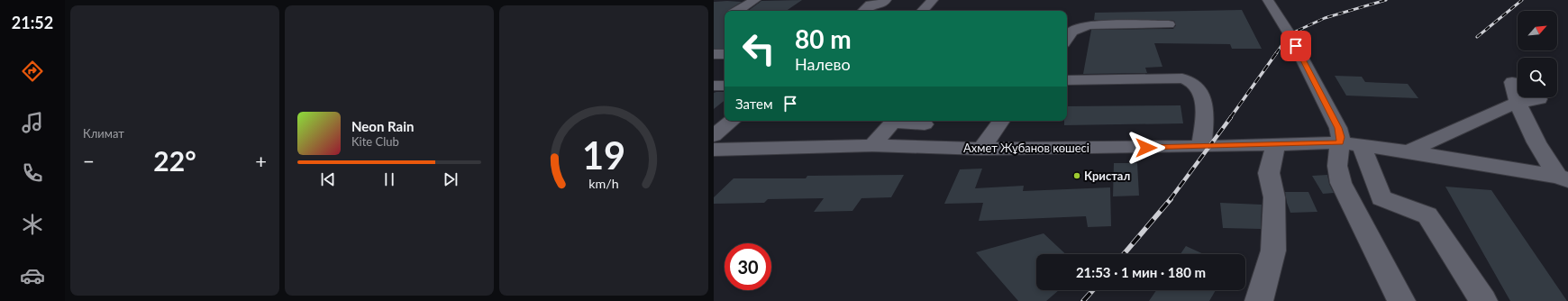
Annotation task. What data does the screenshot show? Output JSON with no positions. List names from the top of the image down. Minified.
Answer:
{"streets":{"street":["Ахмет Жұбанов көшесі"]},"places":["Кристал"],"north":"top right","page":{"tabs":"21:52","tile":"Климат","turn":["80 m","Налево"],"then":"Затем","song":["Neon Rain","Kite Club"],"heat":["−","22°","+"],"limit":"30","trip":"21:53 · 1 мин · 180 m","gauge":["19","km/h"]}}
